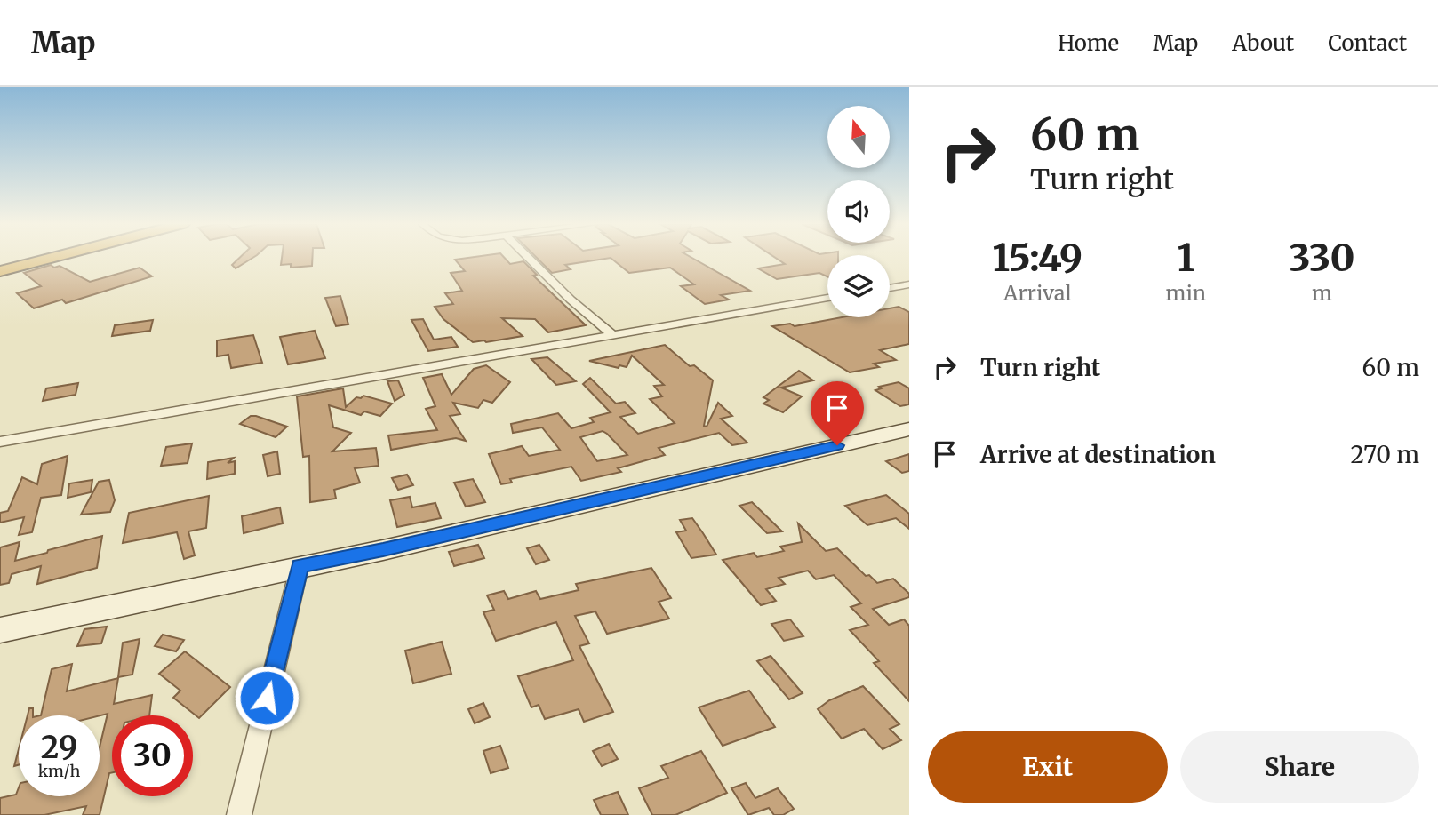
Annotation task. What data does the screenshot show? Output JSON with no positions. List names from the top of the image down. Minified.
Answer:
{"north":"top","page":{"header":"Map","nav":["Home","Map","About","Contact"],"turn":["60 m","Turn right"],"eta":["15:49","Arrival","1","min","330","m"],"list":[{"name":"Turn right","value":"60 m"},{"name":"Arrive at destination","value":"270 m"}],"speed":"29 km/h","limit":"30","buttons":["Exit","Share"]}}
